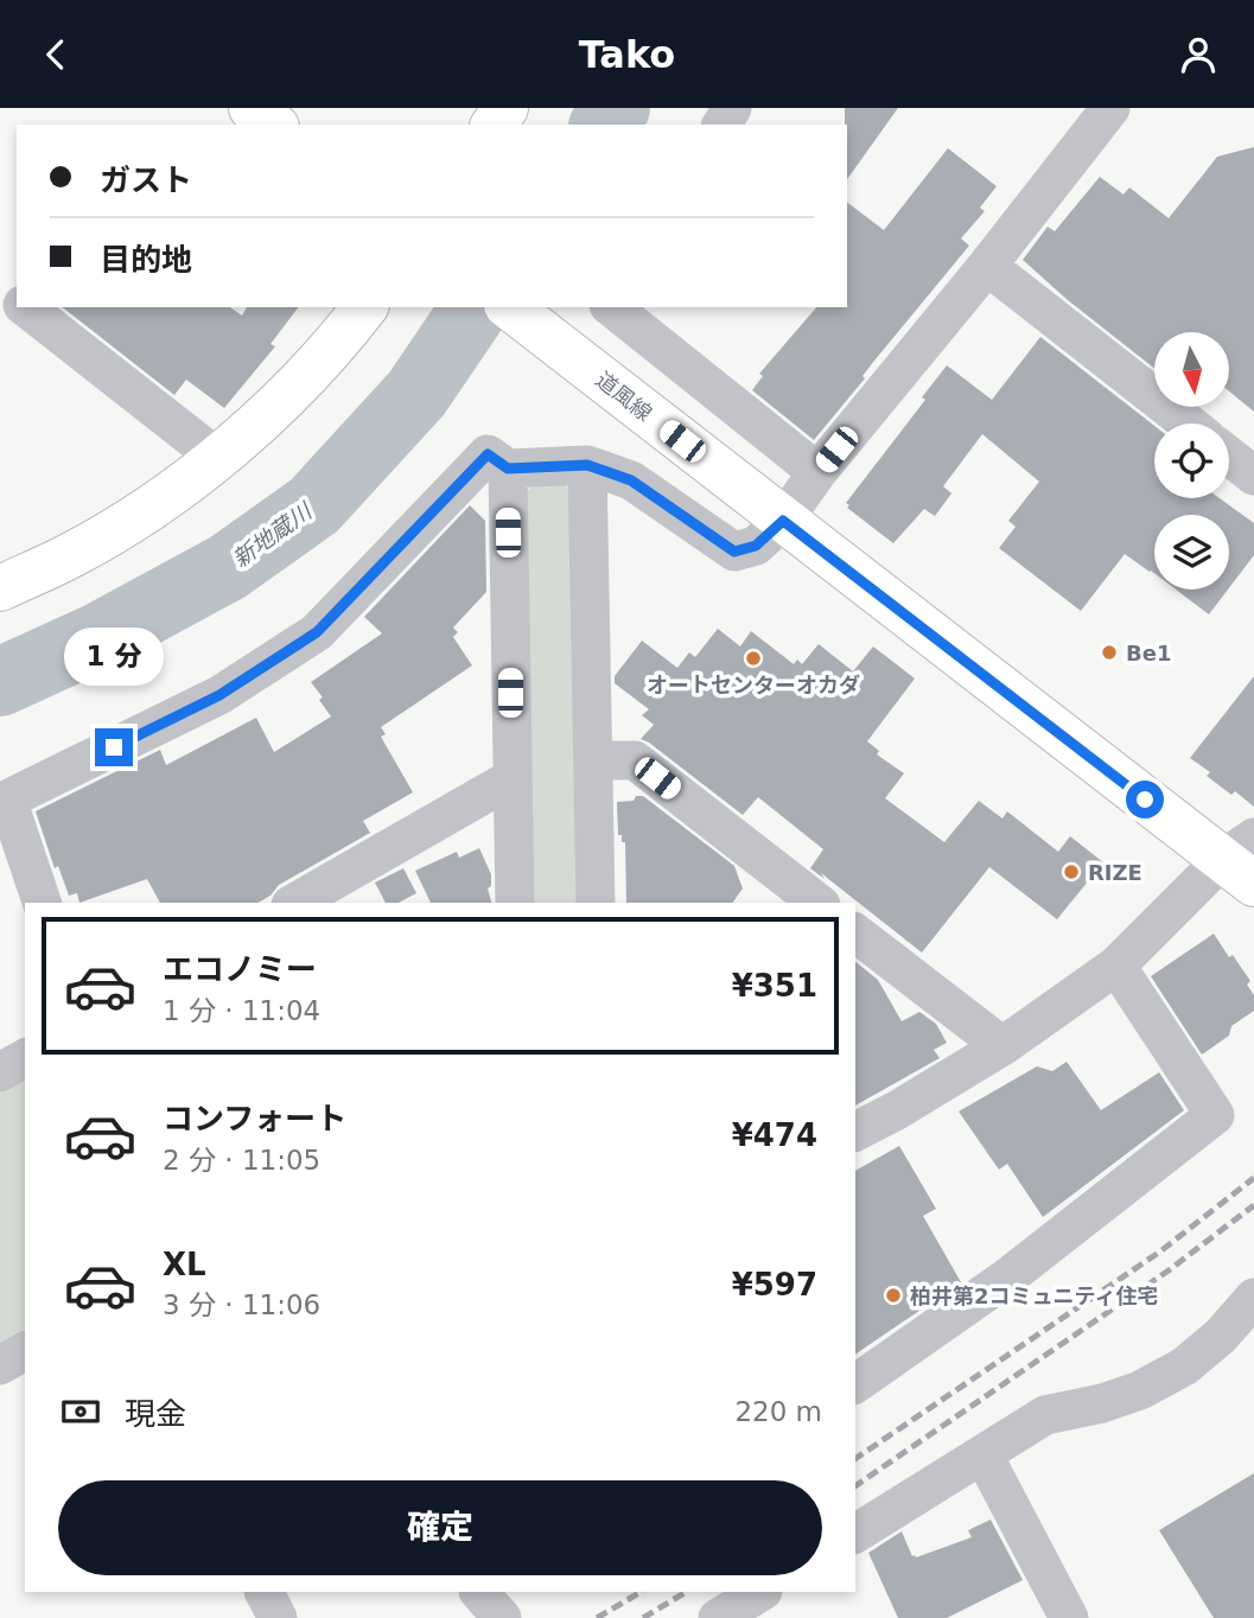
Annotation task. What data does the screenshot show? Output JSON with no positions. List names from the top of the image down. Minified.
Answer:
{"streets":{"street":["道風線"]},"water":["新地蔵川"],"places":["Be1","オートセンターオカダ","RIZE","柏井第2コミュニティ住宅"],"north":"bottom","page":{"header":"Tako","banner":["ガスト","目的地"],"bubble":"1 分","list":[{"name":"エコノミー","note":"1 分 · 11:04","value":"¥351"},{"name":"コンフォート","note":"2 分 · 11:05","value":"¥474"},{"name":"XL","note":"3 分 · 11:06","value":"¥597"}],"pay":["現金","220 m"],"buttons":"確定"}}
